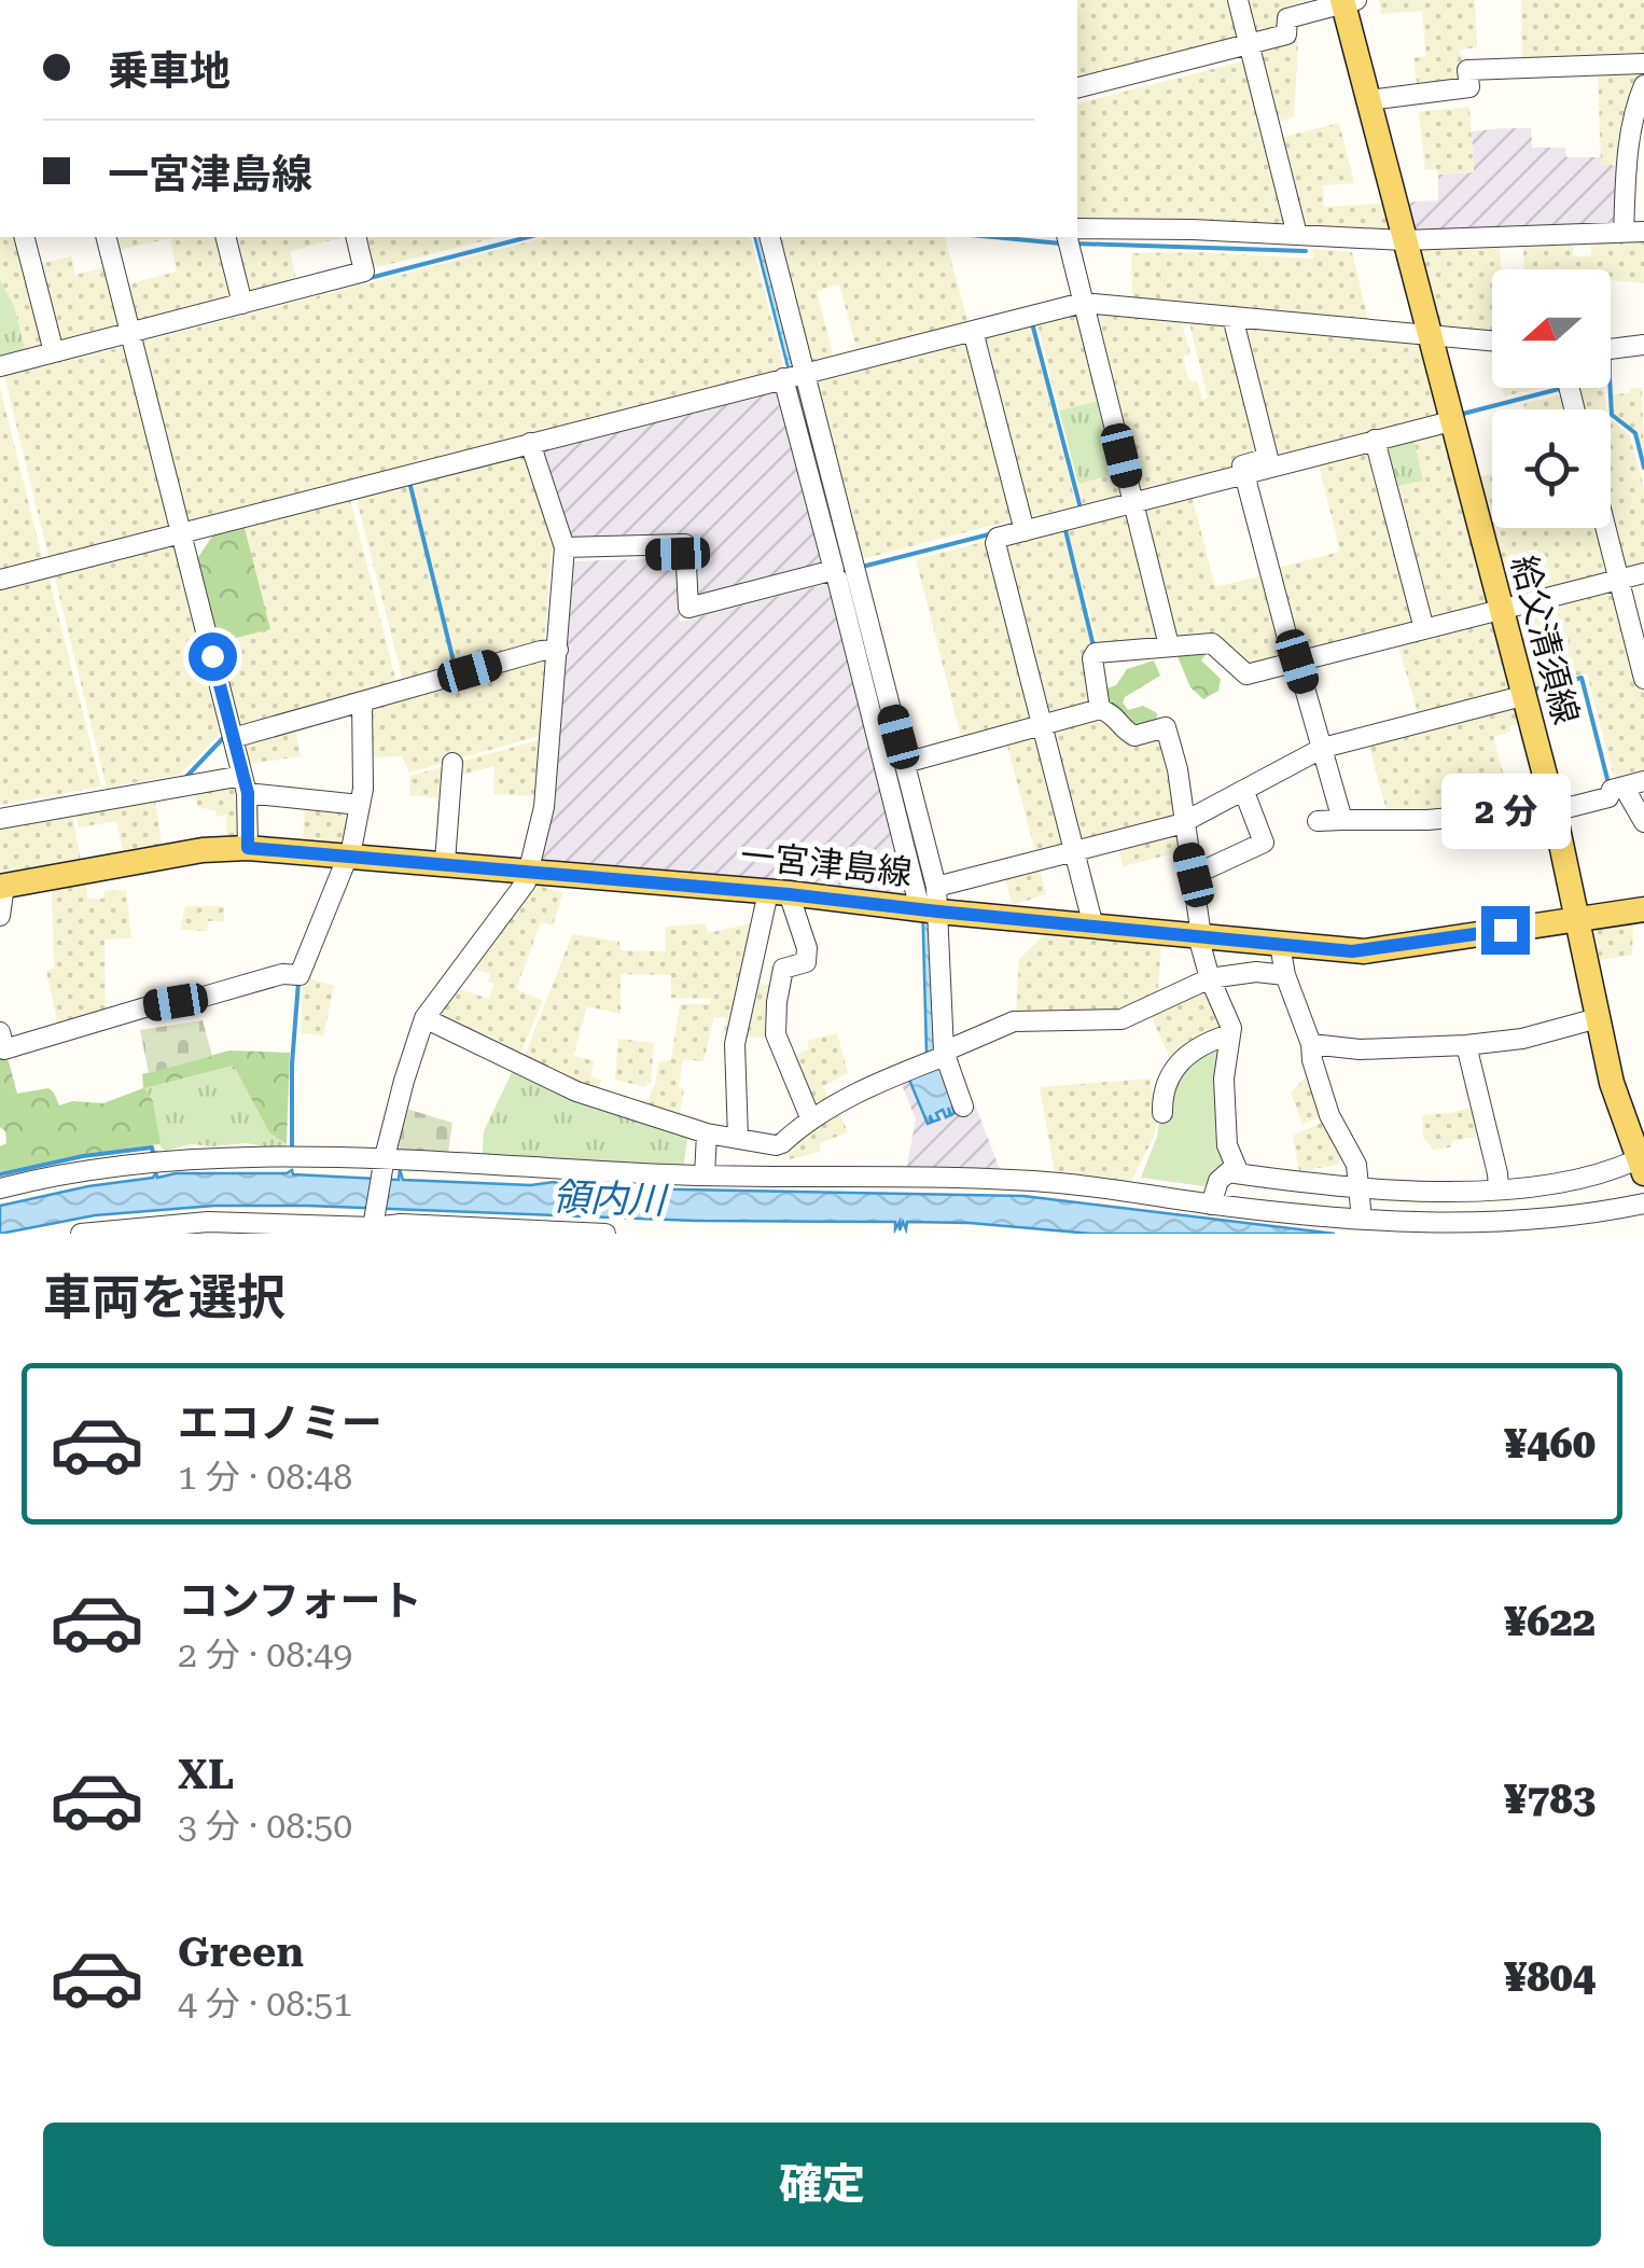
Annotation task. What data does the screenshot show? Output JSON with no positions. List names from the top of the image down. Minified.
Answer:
{"streets":{"main road":["給父清須線","一宮津島線"]},"crossings":[["給父清須線","一宮津島線"]],"water":["領内川"],"north":"left","page":{"banner":["乗車地","一宮津島線"],"bubble":"2 分","heading":"車両を選択","list":[{"name":"エコノミー","note":"1 分 · 08:48","value":"¥460"},{"name":"コンフォート","note":"2 分 · 08:49","value":"¥622"},{"name":"XL","note":"3 分 · 08:50","value":"¥783"},{"name":"Green","note":"4 分 · 08:51","value":"¥804"}],"buttons":"確定"}}
